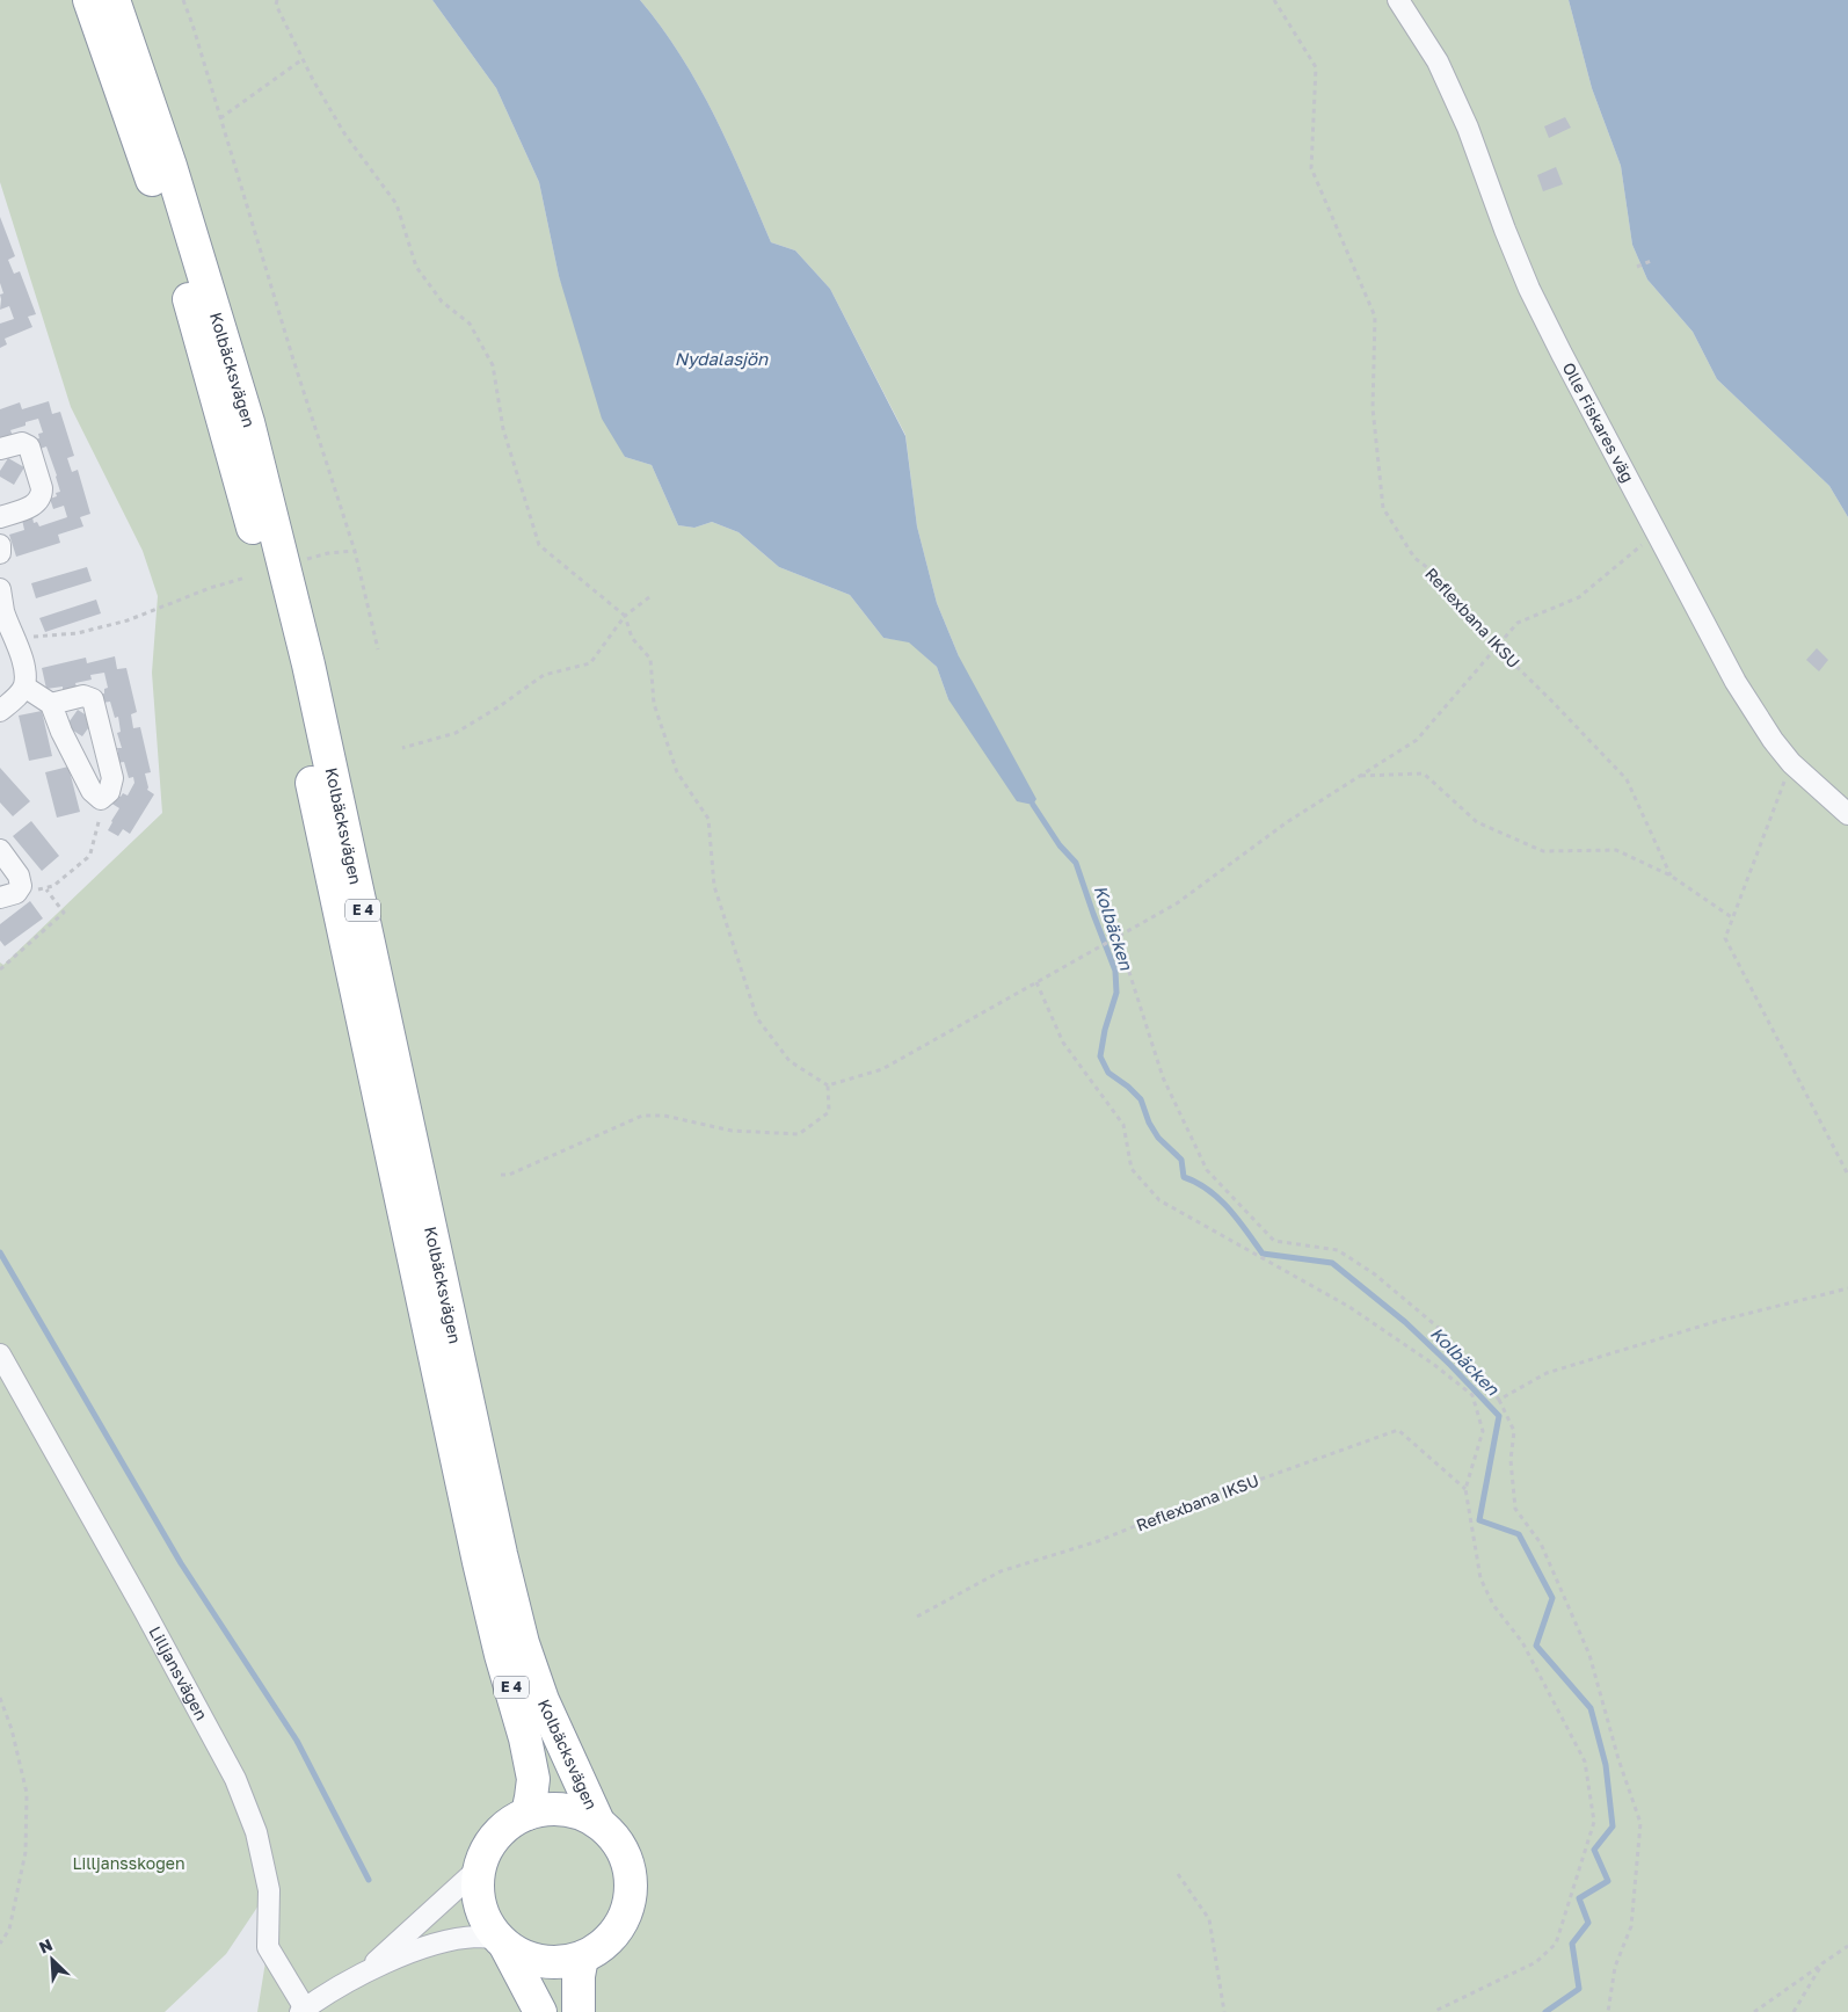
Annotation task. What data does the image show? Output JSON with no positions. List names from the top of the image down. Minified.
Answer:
{"streets":{"highway":["Kolbäcksvägen","E 4"],"street":["Olle Fiskares väg","Lilljansvägen"],"path":["Reflexbana IKSU"]},"crossings":[["Kolbäcksvägen","E 4"]],"water":["Nydalasjön","Kolbäcken"],"parks":["Lilljansskogen"],"north":"top left"}
